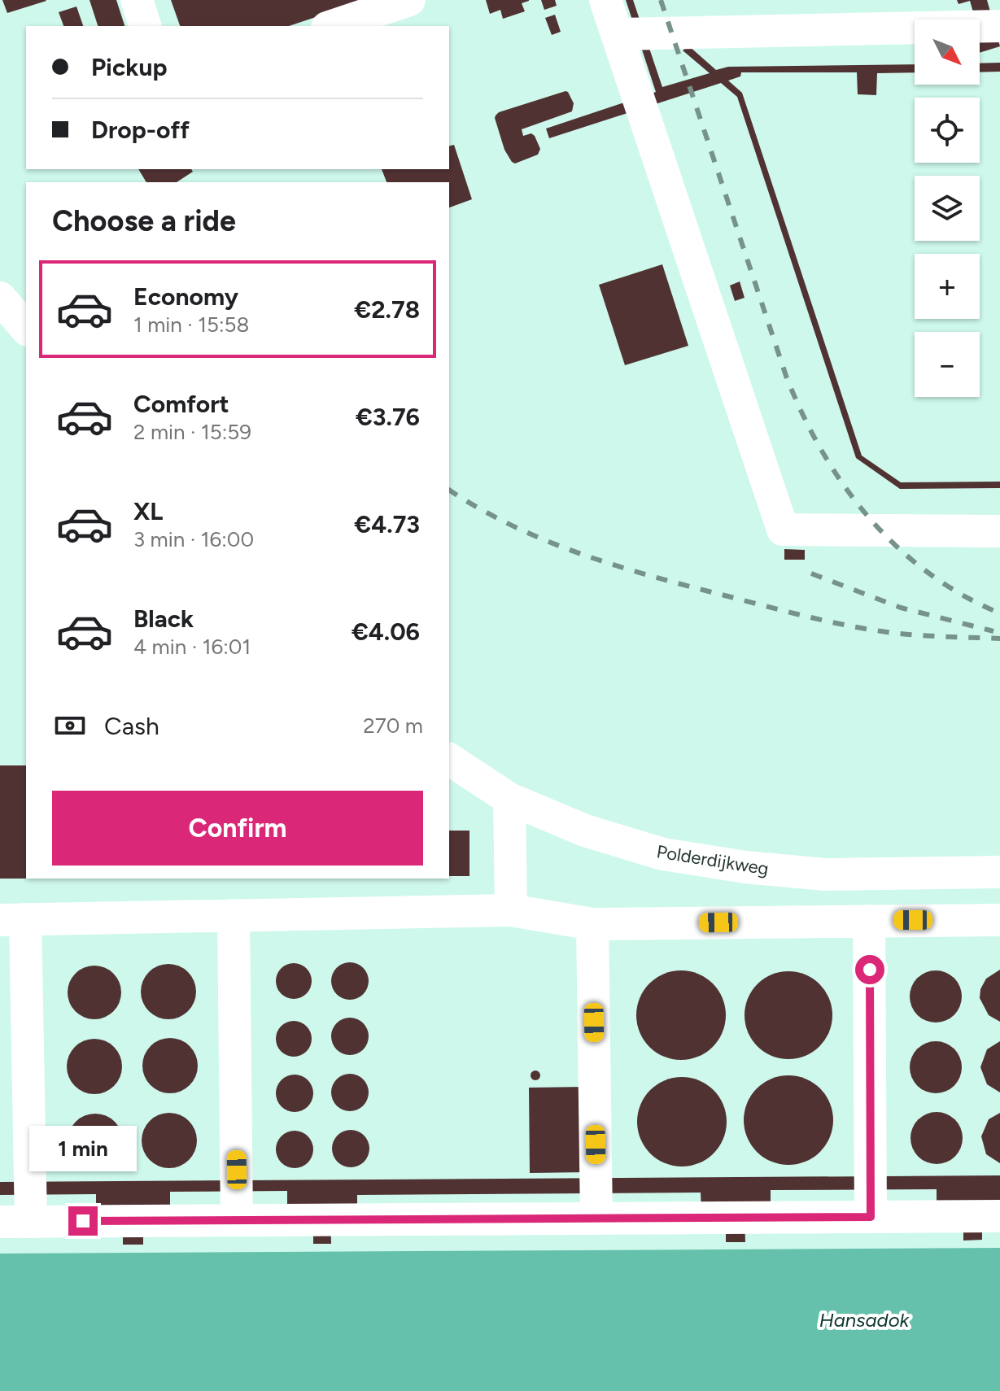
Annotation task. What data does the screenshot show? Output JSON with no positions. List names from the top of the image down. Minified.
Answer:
{"streets":{"street":["Polderdijkweg"]},"water":["Hansadok"],"north":"bottom right","page":{"map_buttons":["+","−"],"banner":["Pickup","Drop-off"],"heading":"Choose a ride","list":[{"name":"Economy","note":"1 min · 15:58","value":"€2.78"},{"name":"Comfort","note":"2 min · 15:59","value":"€3.76"},{"name":"XL","note":"3 min · 16:00","value":"€4.73"},{"name":"Black","note":"4 min · 16:01","value":"€4.06"}],"pay":["Cash","270 m"],"buttons":"Confirm","bubble":"1 min"}}
